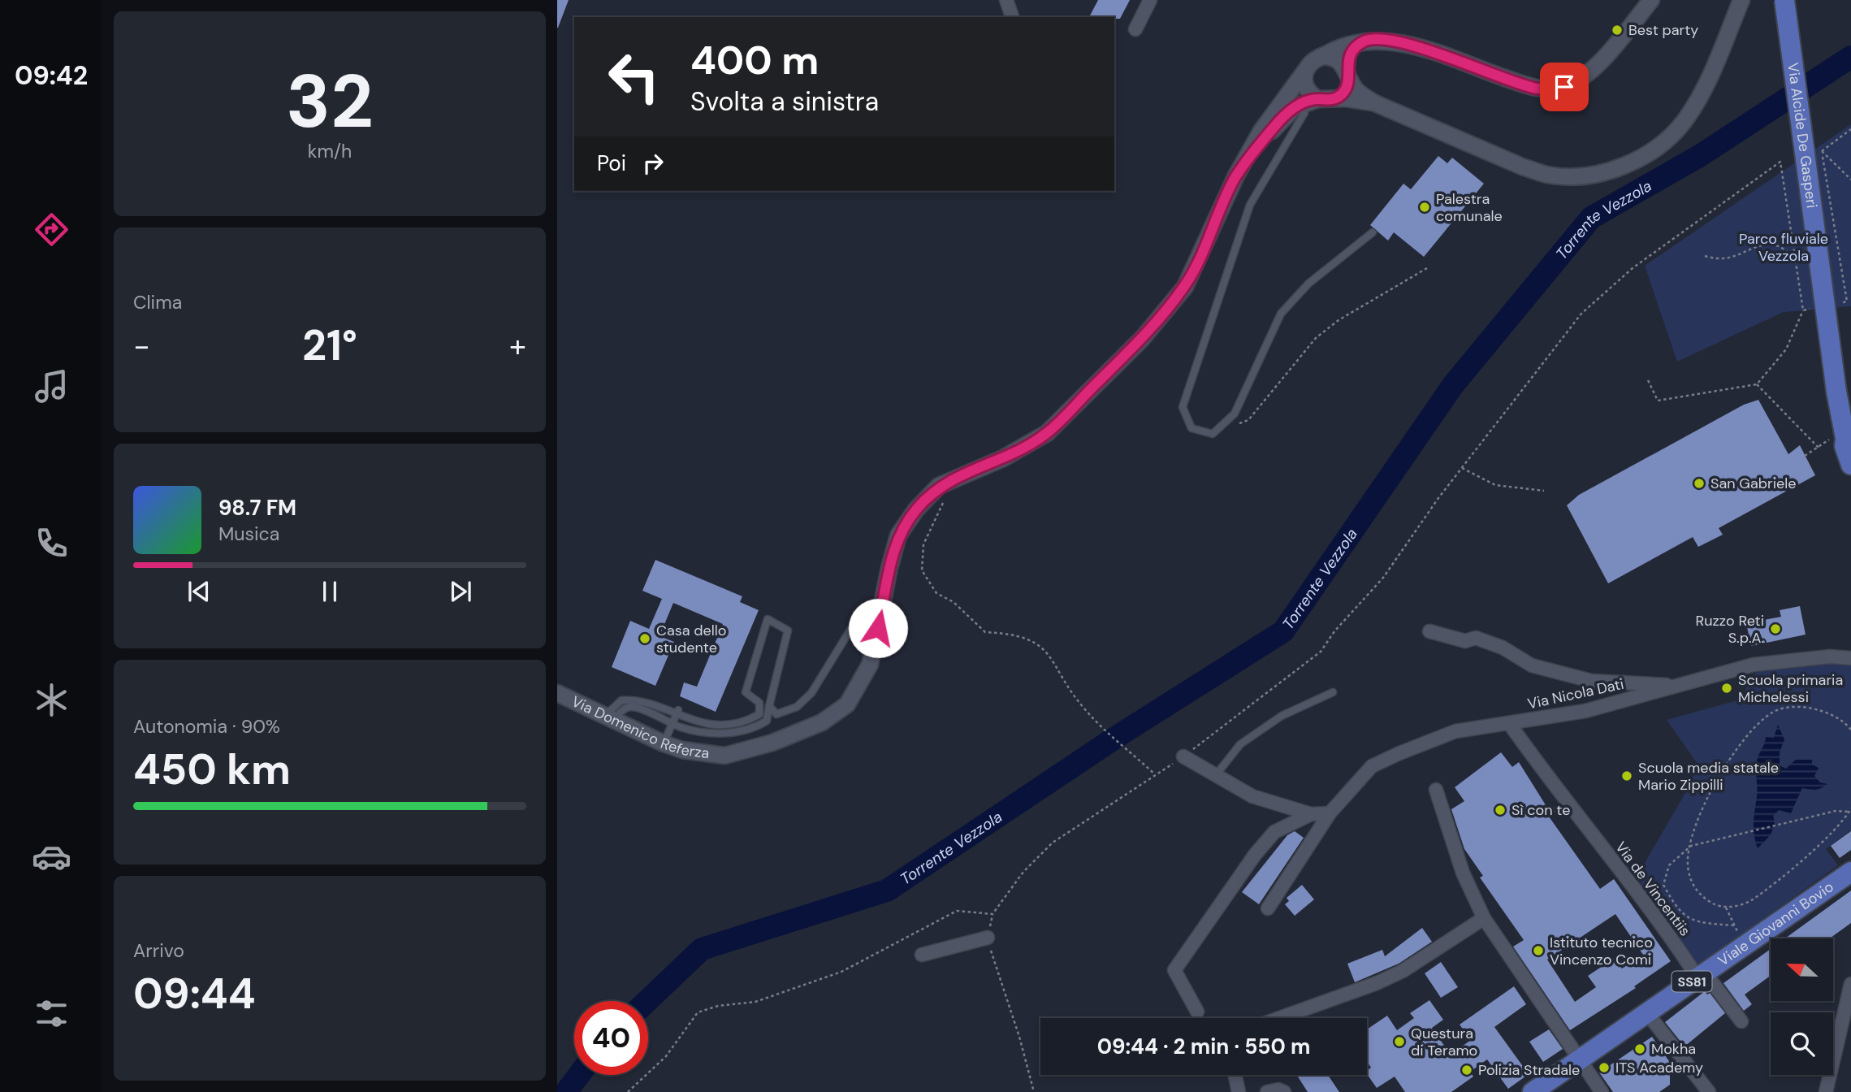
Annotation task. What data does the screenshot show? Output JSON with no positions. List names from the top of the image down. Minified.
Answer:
{"streets":{"main road":["Via Alcide De Gasperi","Viale Giovanni Bovio","SS81"],"street":["Via Nicola Dati","Via Domenico Referza","Via de Vincentiis"]},"crossings":[["Via Nicola Dati","Via de Vincentiis"],["Via de Vincentiis","Viale Giovanni Bovio"]],"water":["Torrente Vezzola"],"parks":["Parco fluviale Vezzola"],"places":["Best party","Palestra comunale","San Gabriele","Ruzzo Reti S.p.A.","Casa dello studente","Scuola primaria Michelessi","Scuola media statale Mario Zippilli","Sì con te","Istituto tecnico Vincenzo Comi","Questura di Teramo","Mokha","ITS Academy","Polizia Stradale"],"north":"left","page":{"tabs":"09:42","tile":[["32","km/h"],"Clima",["Autonomia · 90%","450 km"],["Arrivo","09:44"]],"turn":["400 m","Svolta a sinistra"],"then":"Poi","heat":["−","21°","+"],"song":["98.7 FM","Musica"],"limit":"40","trip":"09:44 · 2 min · 550 m"}}
